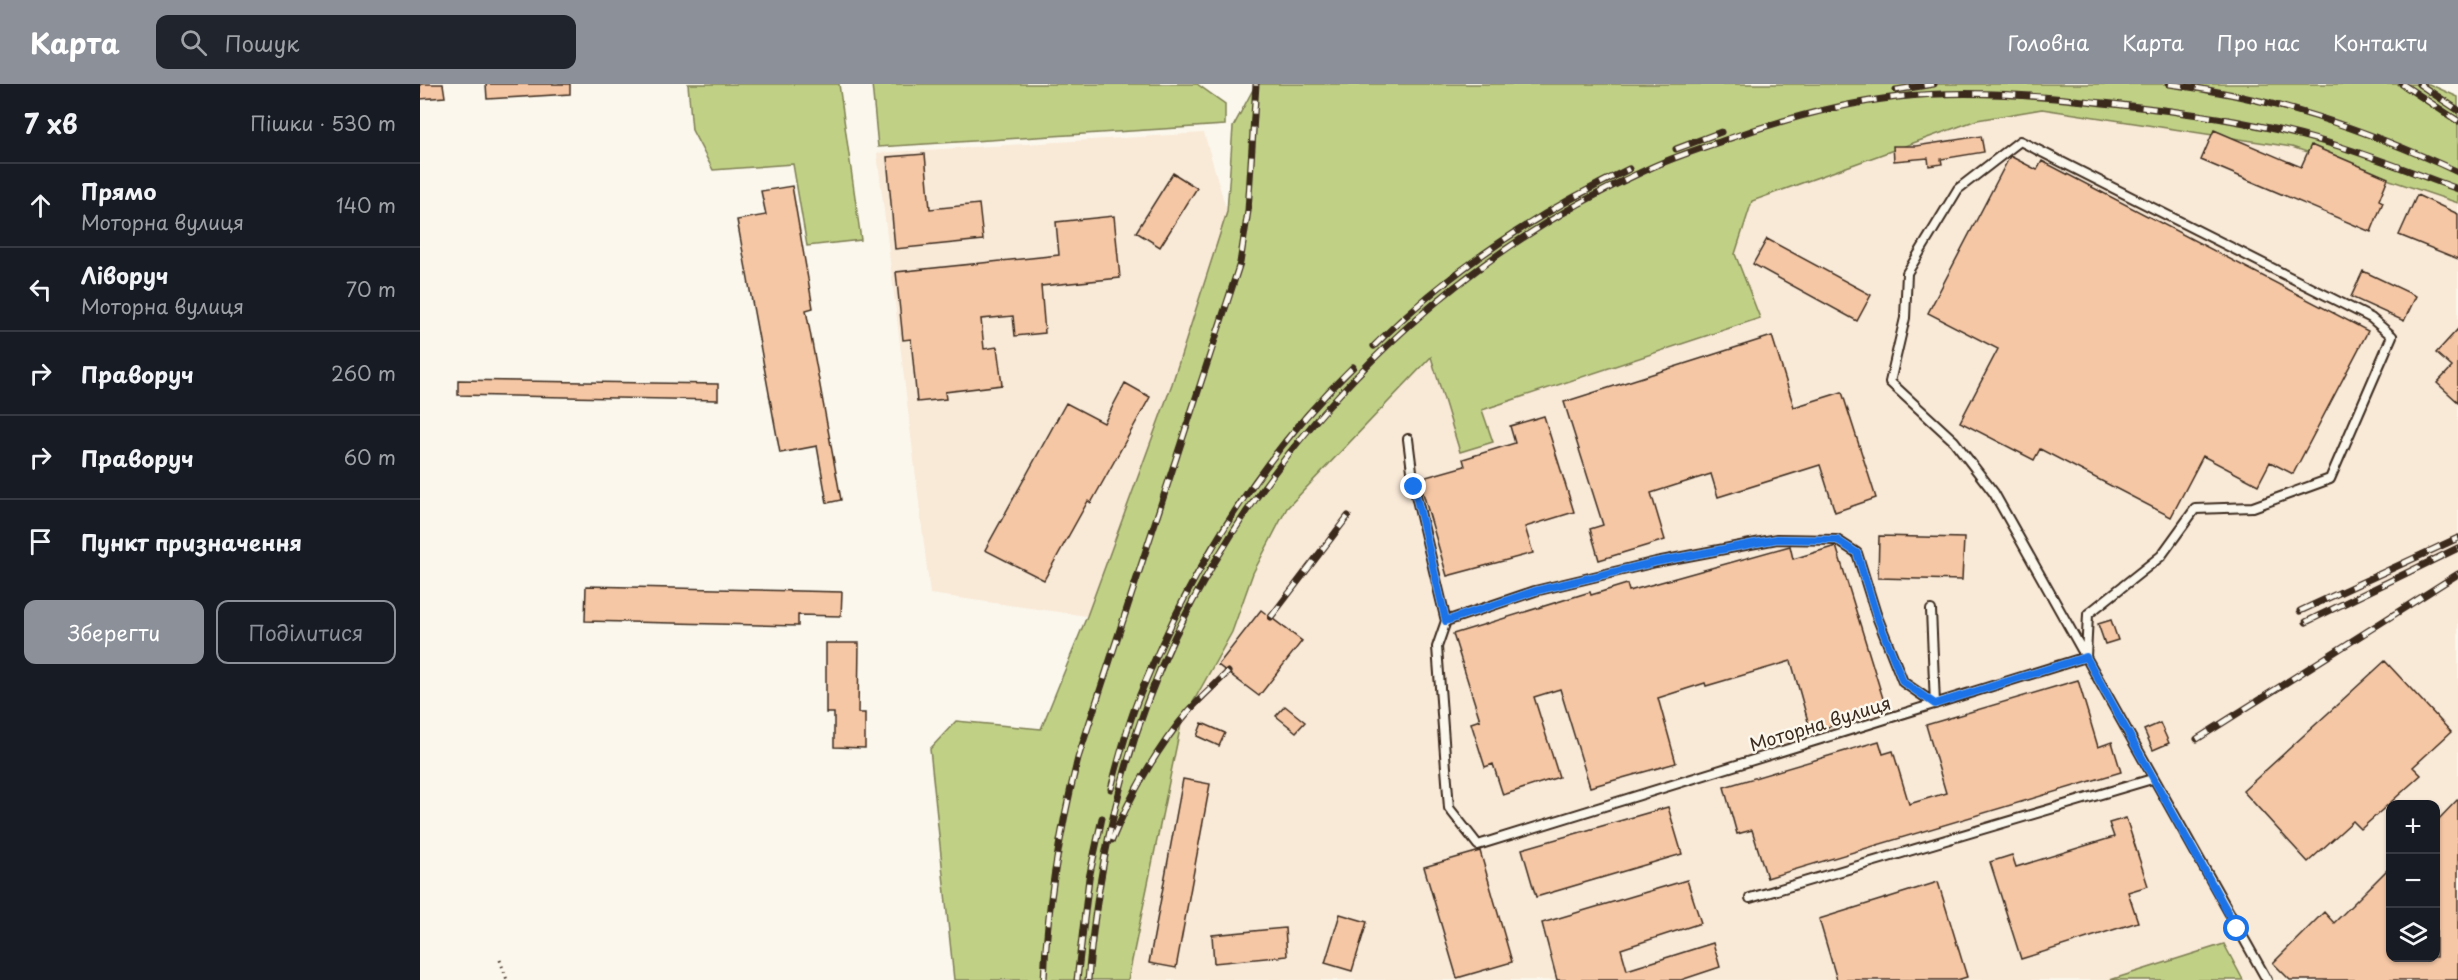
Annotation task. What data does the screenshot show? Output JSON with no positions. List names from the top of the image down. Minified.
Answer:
{"streets":{"lane":["Моторна вулиця"]},"page":{"header":"Карта","search":"Пошук","nav":["Головна","Карта","Про нас","Контакти"],"heading":["7 хв","Пішки · 530 m"],"list":[["Прямо","Моторна вулиця","140 m"],["Ліворуч","Моторна вулиця","70 m"],["Праворуч","260 m"],["Праворуч","60 m"],"Пункт призначення"],"buttons":["Зберегти","Поділитися"],"map_buttons":["+","−"]}}
